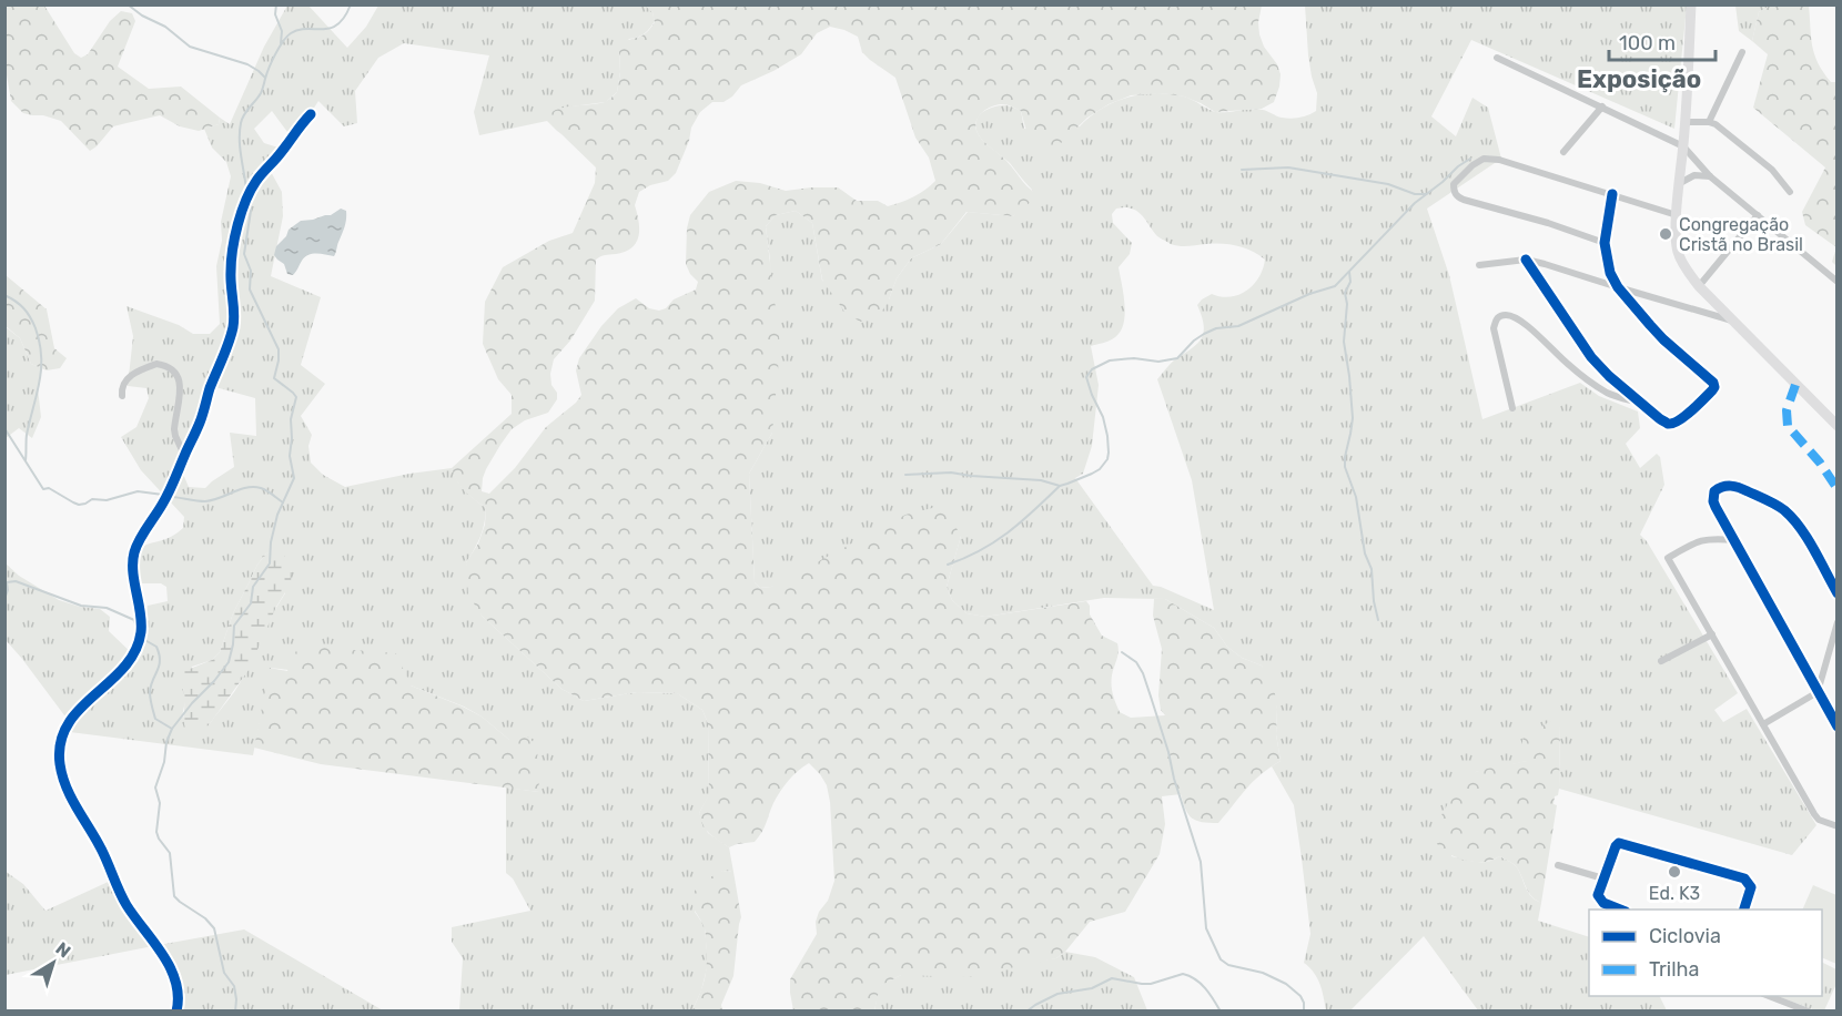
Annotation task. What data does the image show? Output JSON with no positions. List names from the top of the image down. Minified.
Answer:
{"districts":["Exposição"],"places":["Congregação Cristã no Brasil","Ed. K3"],"legend":["Ciclovia","Trilha"],"scale_bar":"100 m","north":"top right"}
